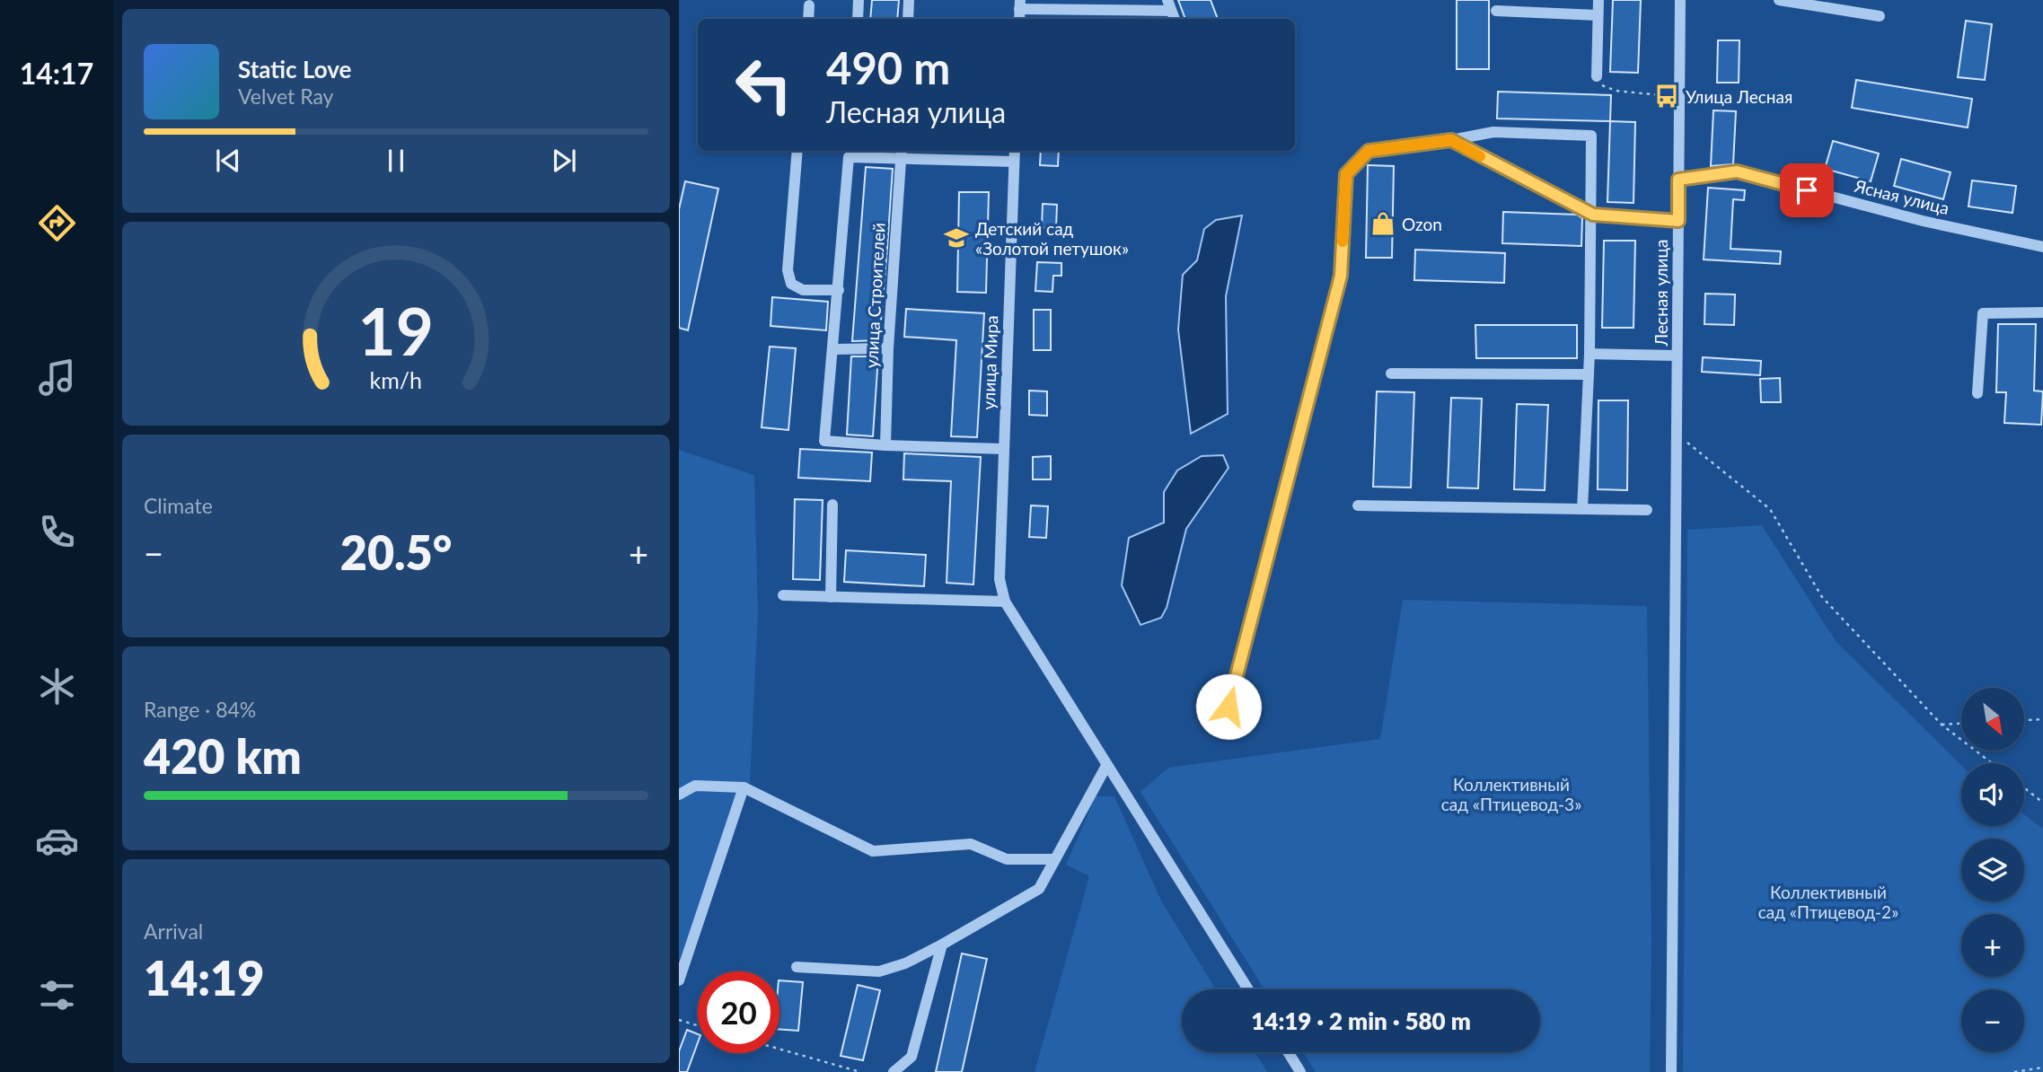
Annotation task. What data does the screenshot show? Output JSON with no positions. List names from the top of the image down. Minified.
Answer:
{"streets":{"street":["Ясная улица","Лесная улица","улица Строителей","улица Мира"]},"crossings":[["Ясная улица","Лесная улица"]],"parks":["Коллективный сад «Птицевод-3»","Коллективный сад «Птицевод-2»"],"places":{"bus stop":["Улица Лесная"],"shop":["Ozon"],"school or university":["Детский сад «Золотой петушок»"]},"north":"bottom right","page":{"tabs":"14:17","turn":["490 m","Лесная улица"],"song":["Static Love","Velvet Ray"],"tile":["Climate",["Range · 84%","420 km"],["Arrival","14:19"]],"heat":["−","20.5°","+"],"map_buttons":["+","−"],"limit":"20","trip":"14:19 · 2 min · 580 m","gauge":["19","km/h"]}}
